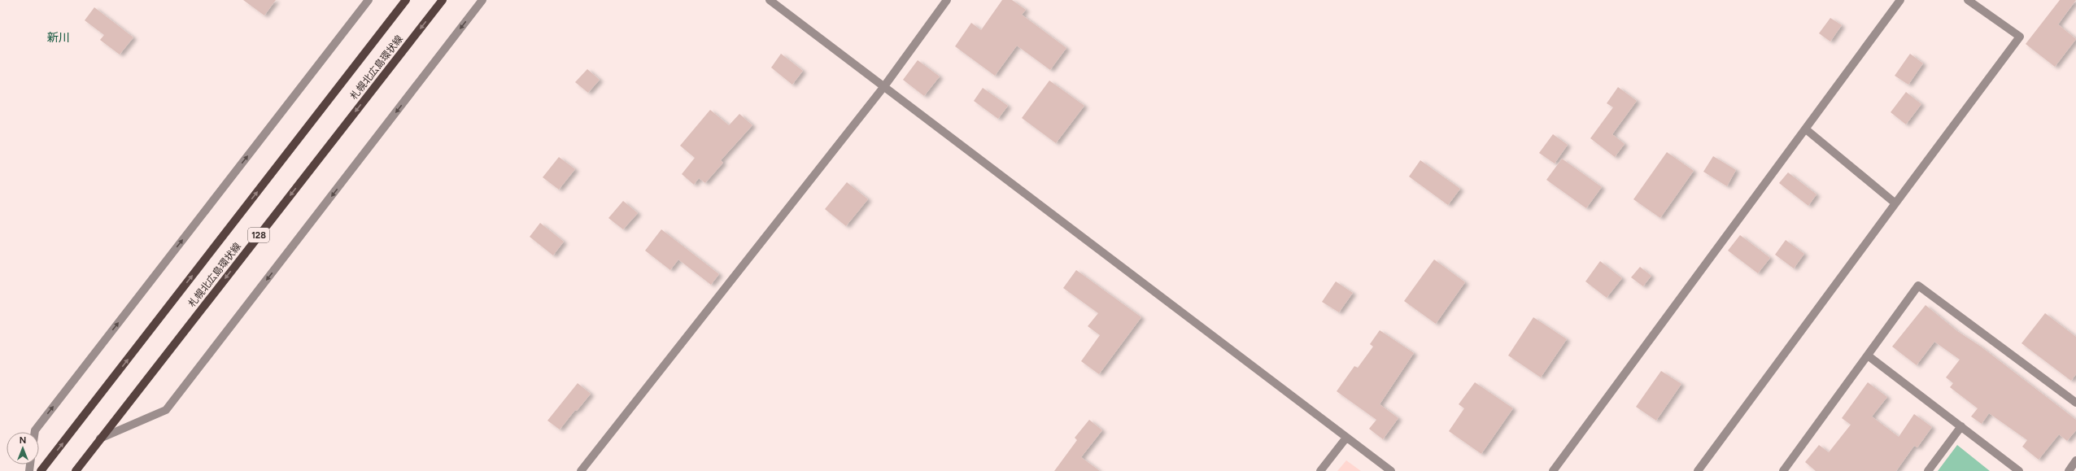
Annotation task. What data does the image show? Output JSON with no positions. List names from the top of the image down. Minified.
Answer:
{"streets":{"main road":["札幌北広島環状線","128"]},"districts":["新川"],"north":"top"}
